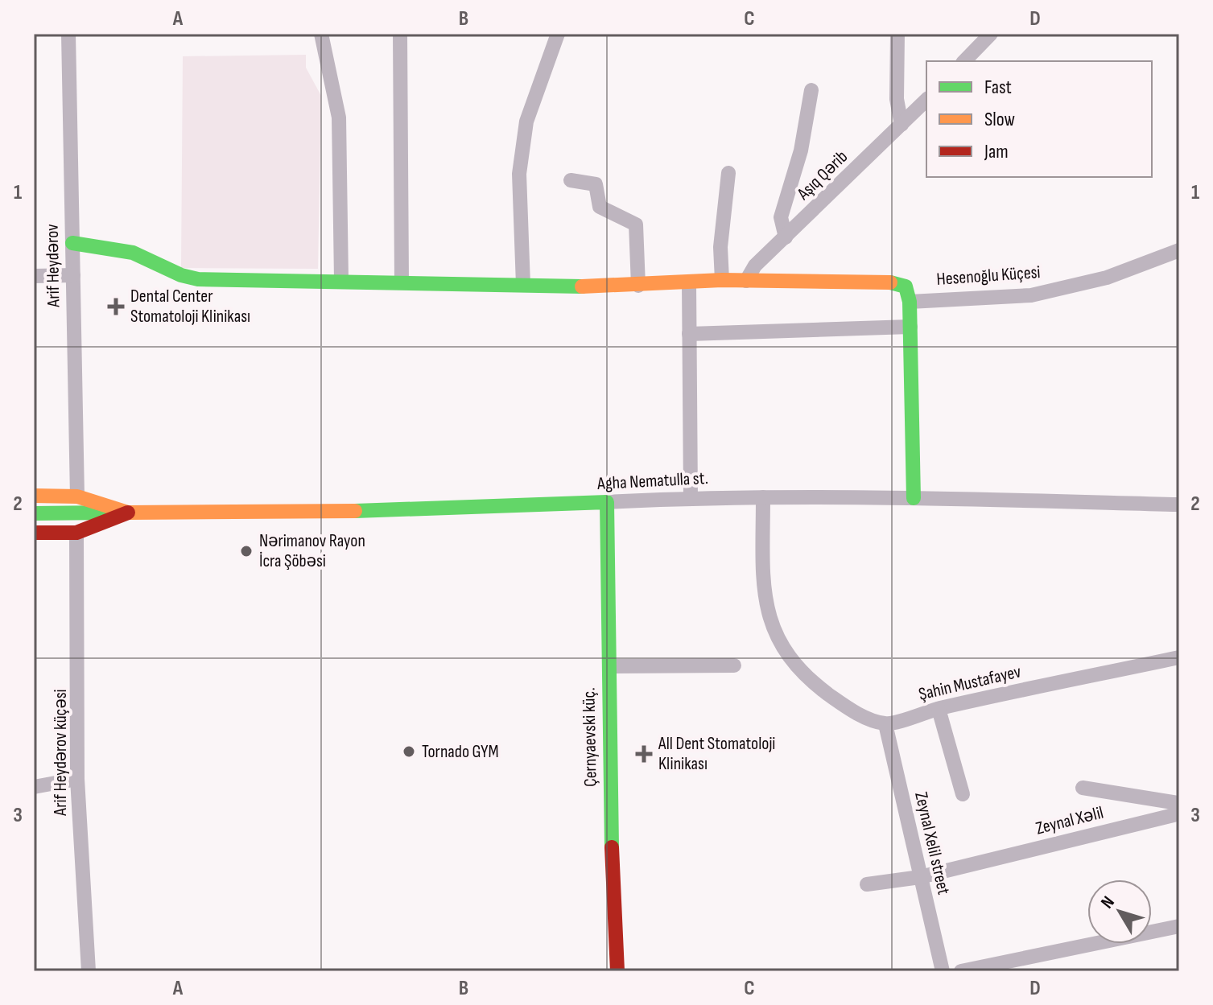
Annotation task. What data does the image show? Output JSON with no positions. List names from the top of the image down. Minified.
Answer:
{"streets":{"street":["Aşıq Qərib","Arif Heydərov","Hesenoğlu Küçesi","Agha Nematulla st.","Şahin Mustafayev","Çernyaevski küç.","Arif Heydərov küçəsi","Zeynal Xəlil","Zeynal Xelil street"]},"crossings":[["Arif Heydərov","Agha Nematulla st."],["Agha Nematulla st.","Çernyaevski küç."],["Agha Nematulla st.","Arif Heydərov küçəsi"],["Şahin Mustafayev","Zeynal Xelil street"],["Zeynal Xəlil","Zeynal Xelil street"]],"places":{"health":["Dental Center Stomatoloji Klinikası","All Dent Stomatoloji Klinikası"],"other":["Nərimanov Rayon İcra Şöbəsi","Tornado GYM"]},"legend":["Fast","Slow","Jam"],"north":"top left","grid":{"columns":["A","B","C","D"],"rows":["1","2","3"]}}
